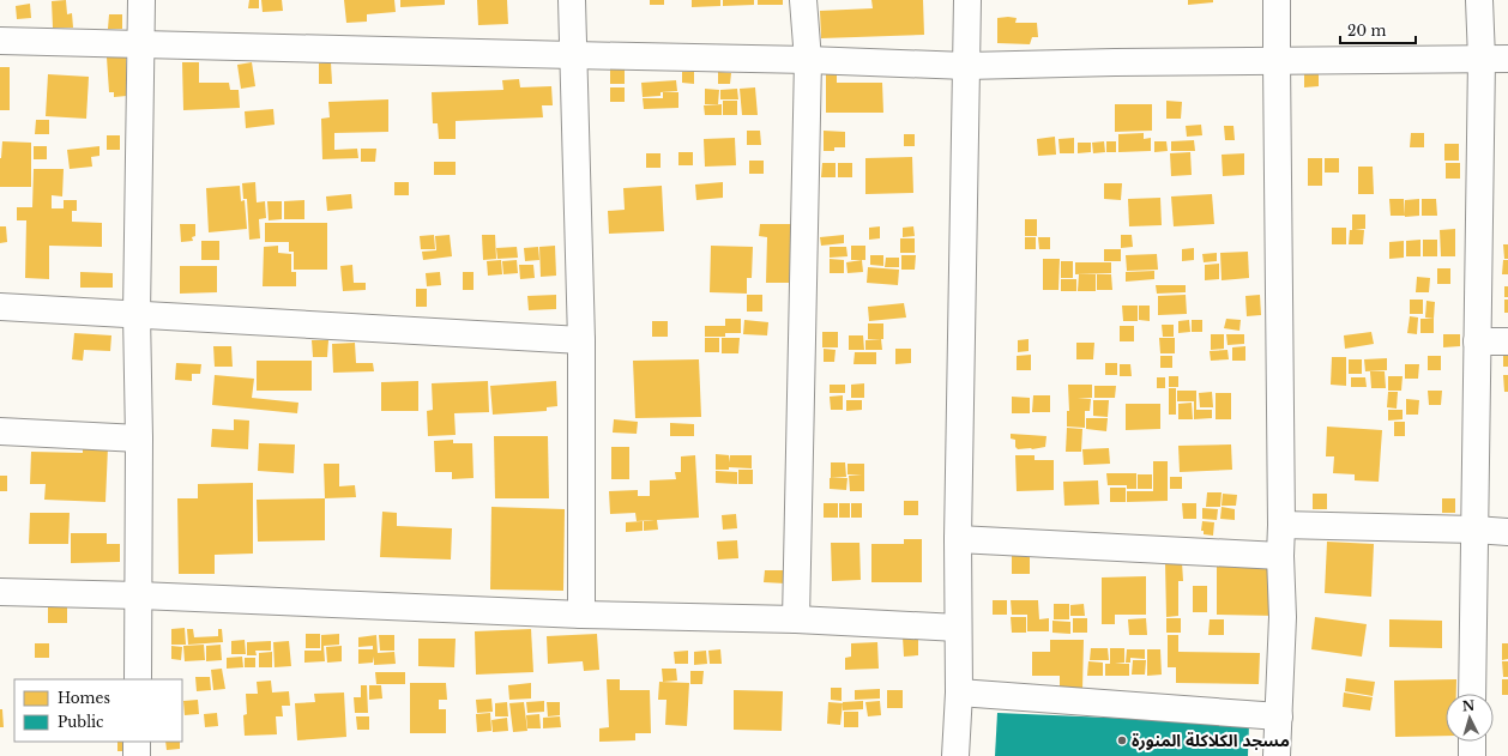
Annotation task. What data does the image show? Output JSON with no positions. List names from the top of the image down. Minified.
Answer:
{"places":["مسجد الكلاكلة المنورة"],"legend":["Homes","Public"],"scale_bar":"20 m","north":"top"}
